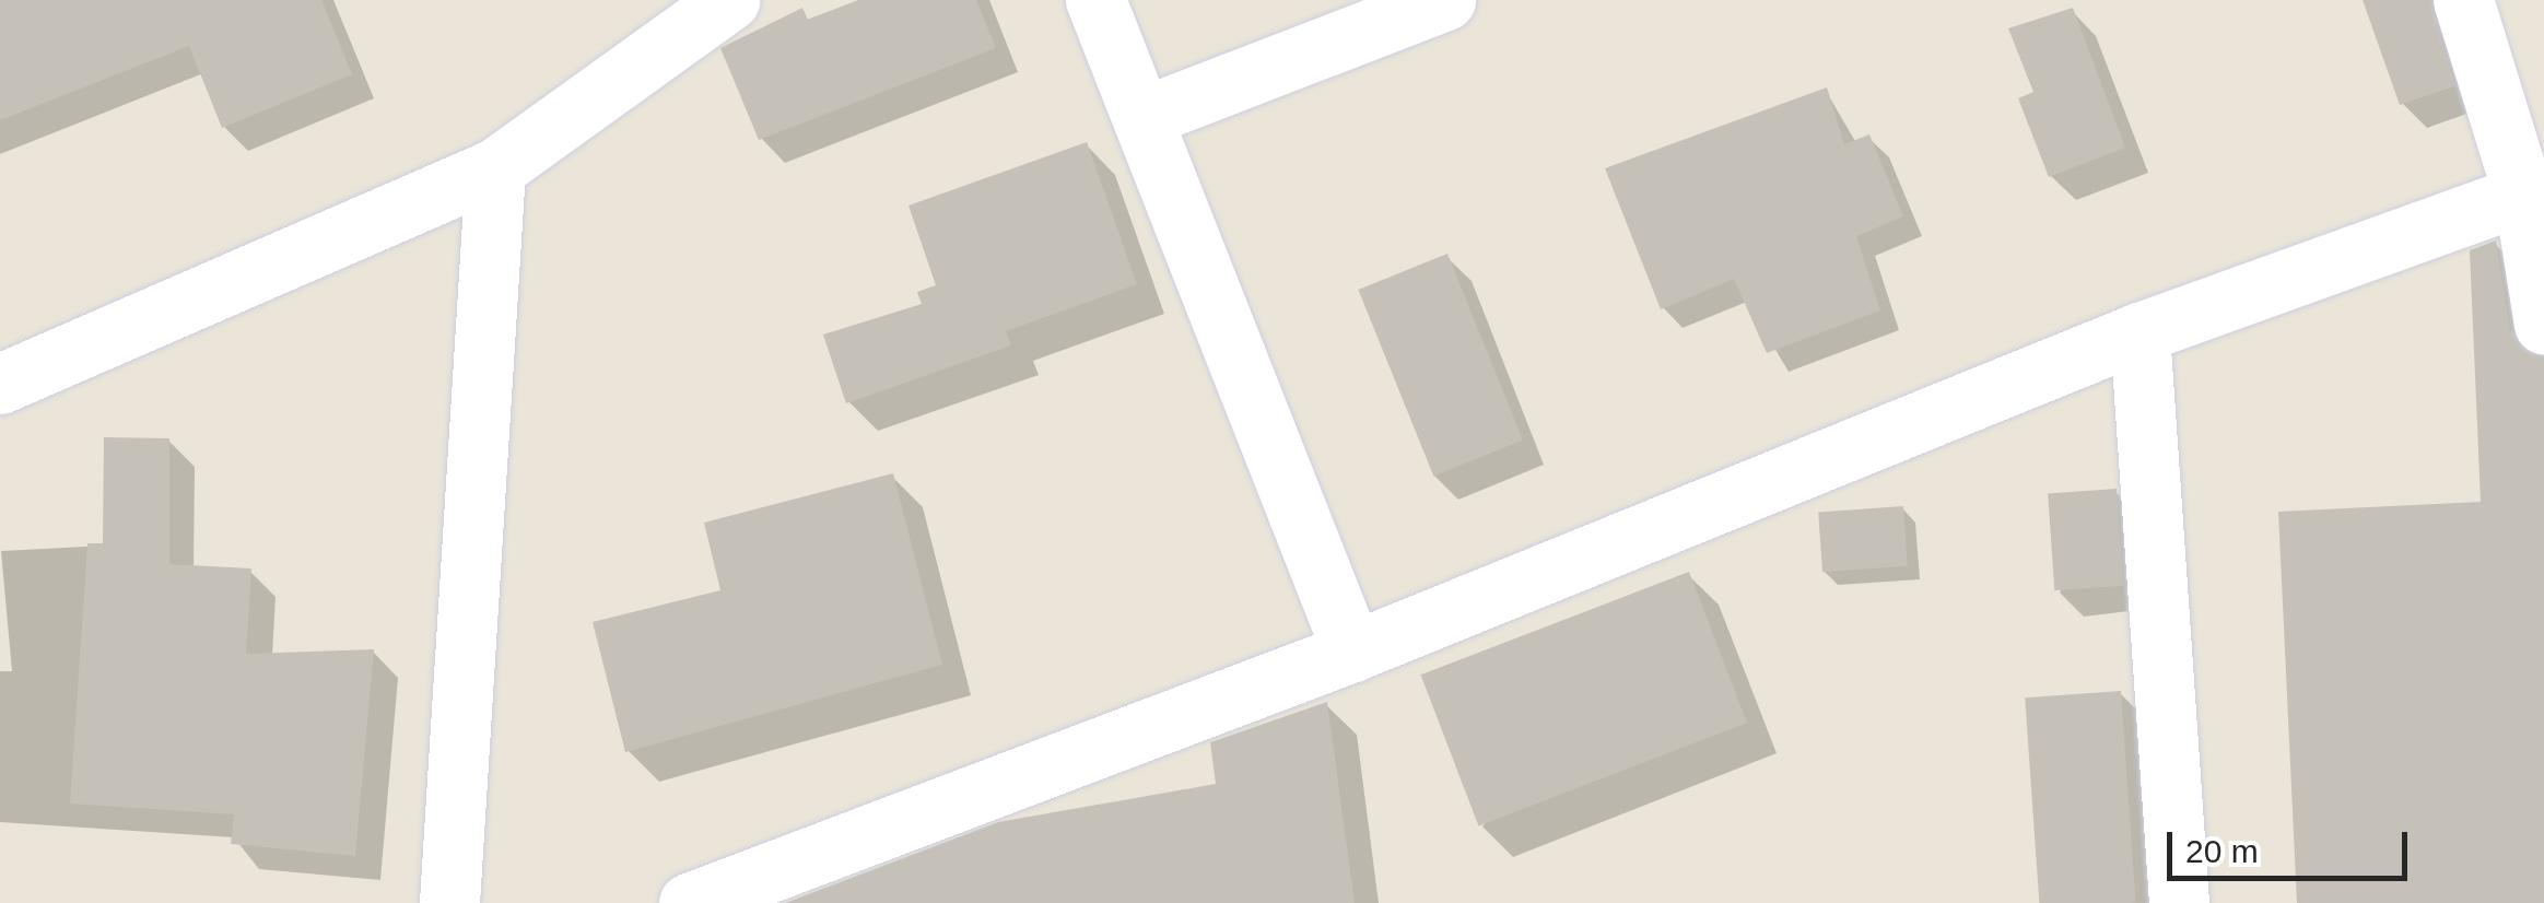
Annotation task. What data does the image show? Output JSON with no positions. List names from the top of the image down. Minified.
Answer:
{"scale_bar":"20 m"}
